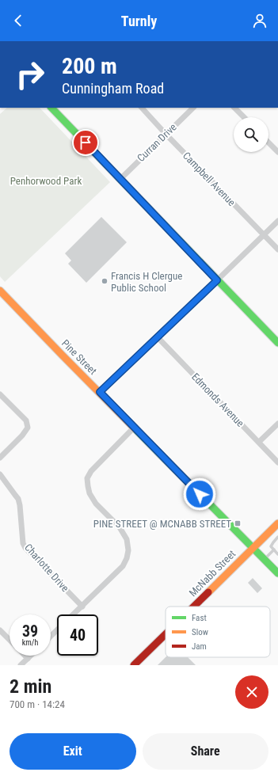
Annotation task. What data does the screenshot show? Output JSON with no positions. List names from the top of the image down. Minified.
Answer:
{"streets":{"street":["Curran Drive","Campbell Avenue","Pine Street","Edmonds Avenue","Charlotte Drive","McNabb Street"]},"crossings":[["Curran Drive","Campbell Avenue"],["Pine Street","McNabb Street"]],"parks":["Penhorwood Park"],"places":{"other":["Francis H Clergue Public School"],"transit":["PINE STREET @ MCNABB STREET"]},"legend":["Fast","Slow","Jam"],"page":{"header":"Turnly","turn":["200 m","Cunningham Road"],"speed":"39 km/h","limit":"40","heading":["2 min","700 m · 14:24"],"buttons":["Exit","Share"]}}
